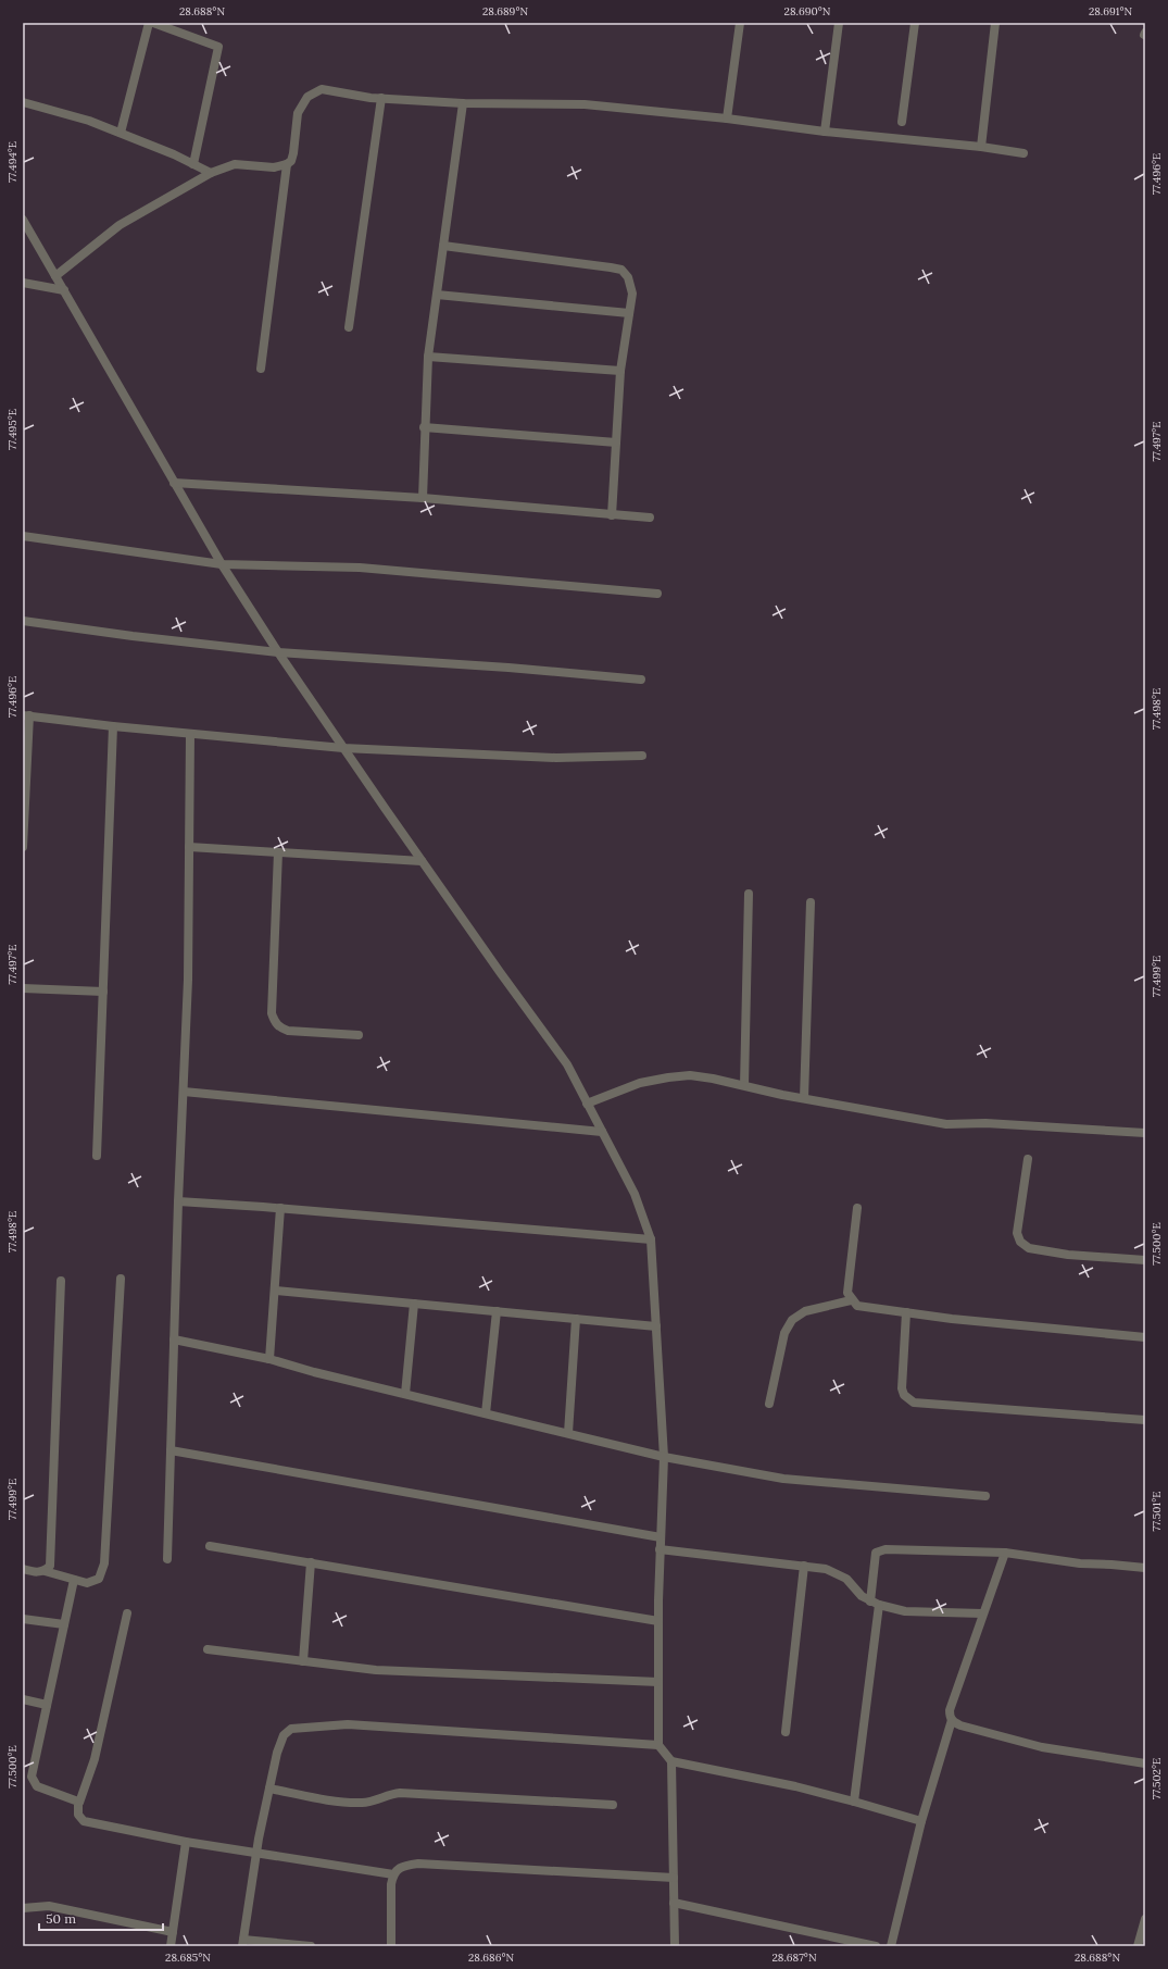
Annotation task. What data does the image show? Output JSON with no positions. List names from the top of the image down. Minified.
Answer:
{"scale_bar":"50 m","coordinates":["28.688°N","28.689°N","28.690°N","28.691°N","77.494°E","77.496°E","77.495°E","77.497°E","77.498°E","77.499°E","77.500°E","77.501°E","77.502°E","28.685°N","28.686°N","28.687°N"]}
